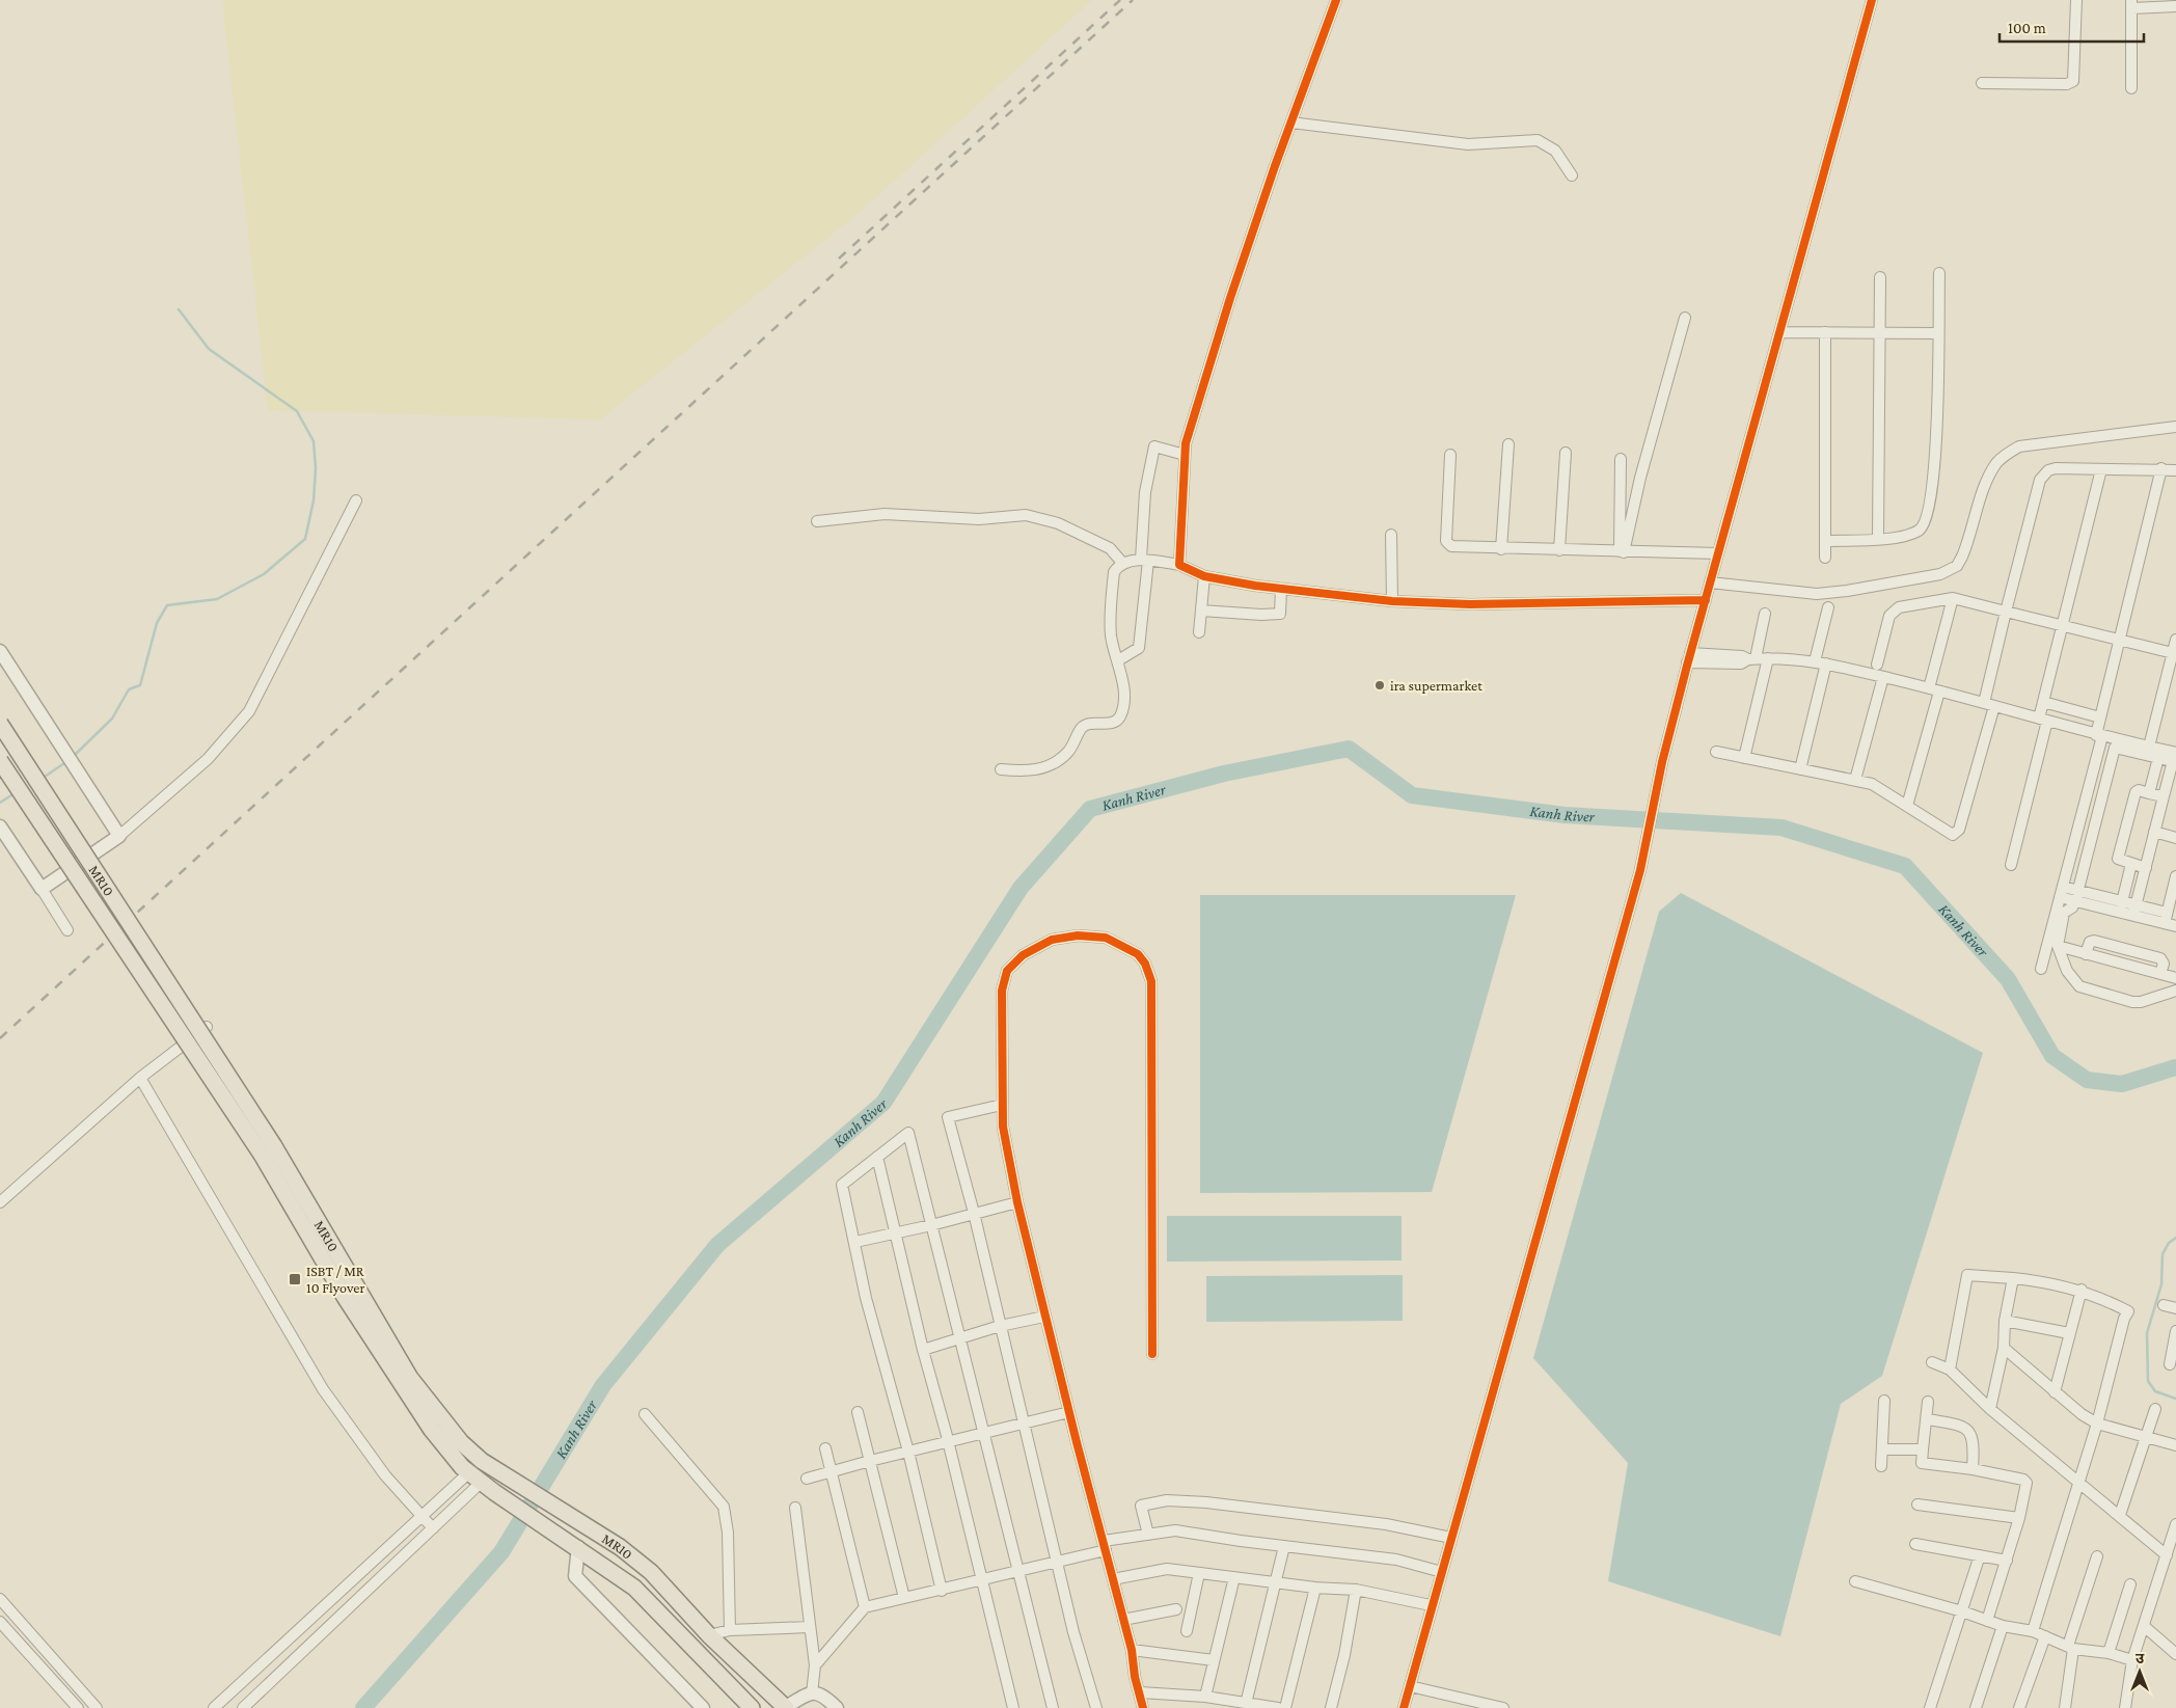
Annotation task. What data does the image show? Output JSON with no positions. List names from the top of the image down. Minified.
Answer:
{"streets":{"main road":["MR10"]},"water":["Kanh River"],"places":{"other":["ira supermarket"],"transit":["ISBT / MR 10 Flyover"]},"scale_bar":"100 m","north":"top"}
